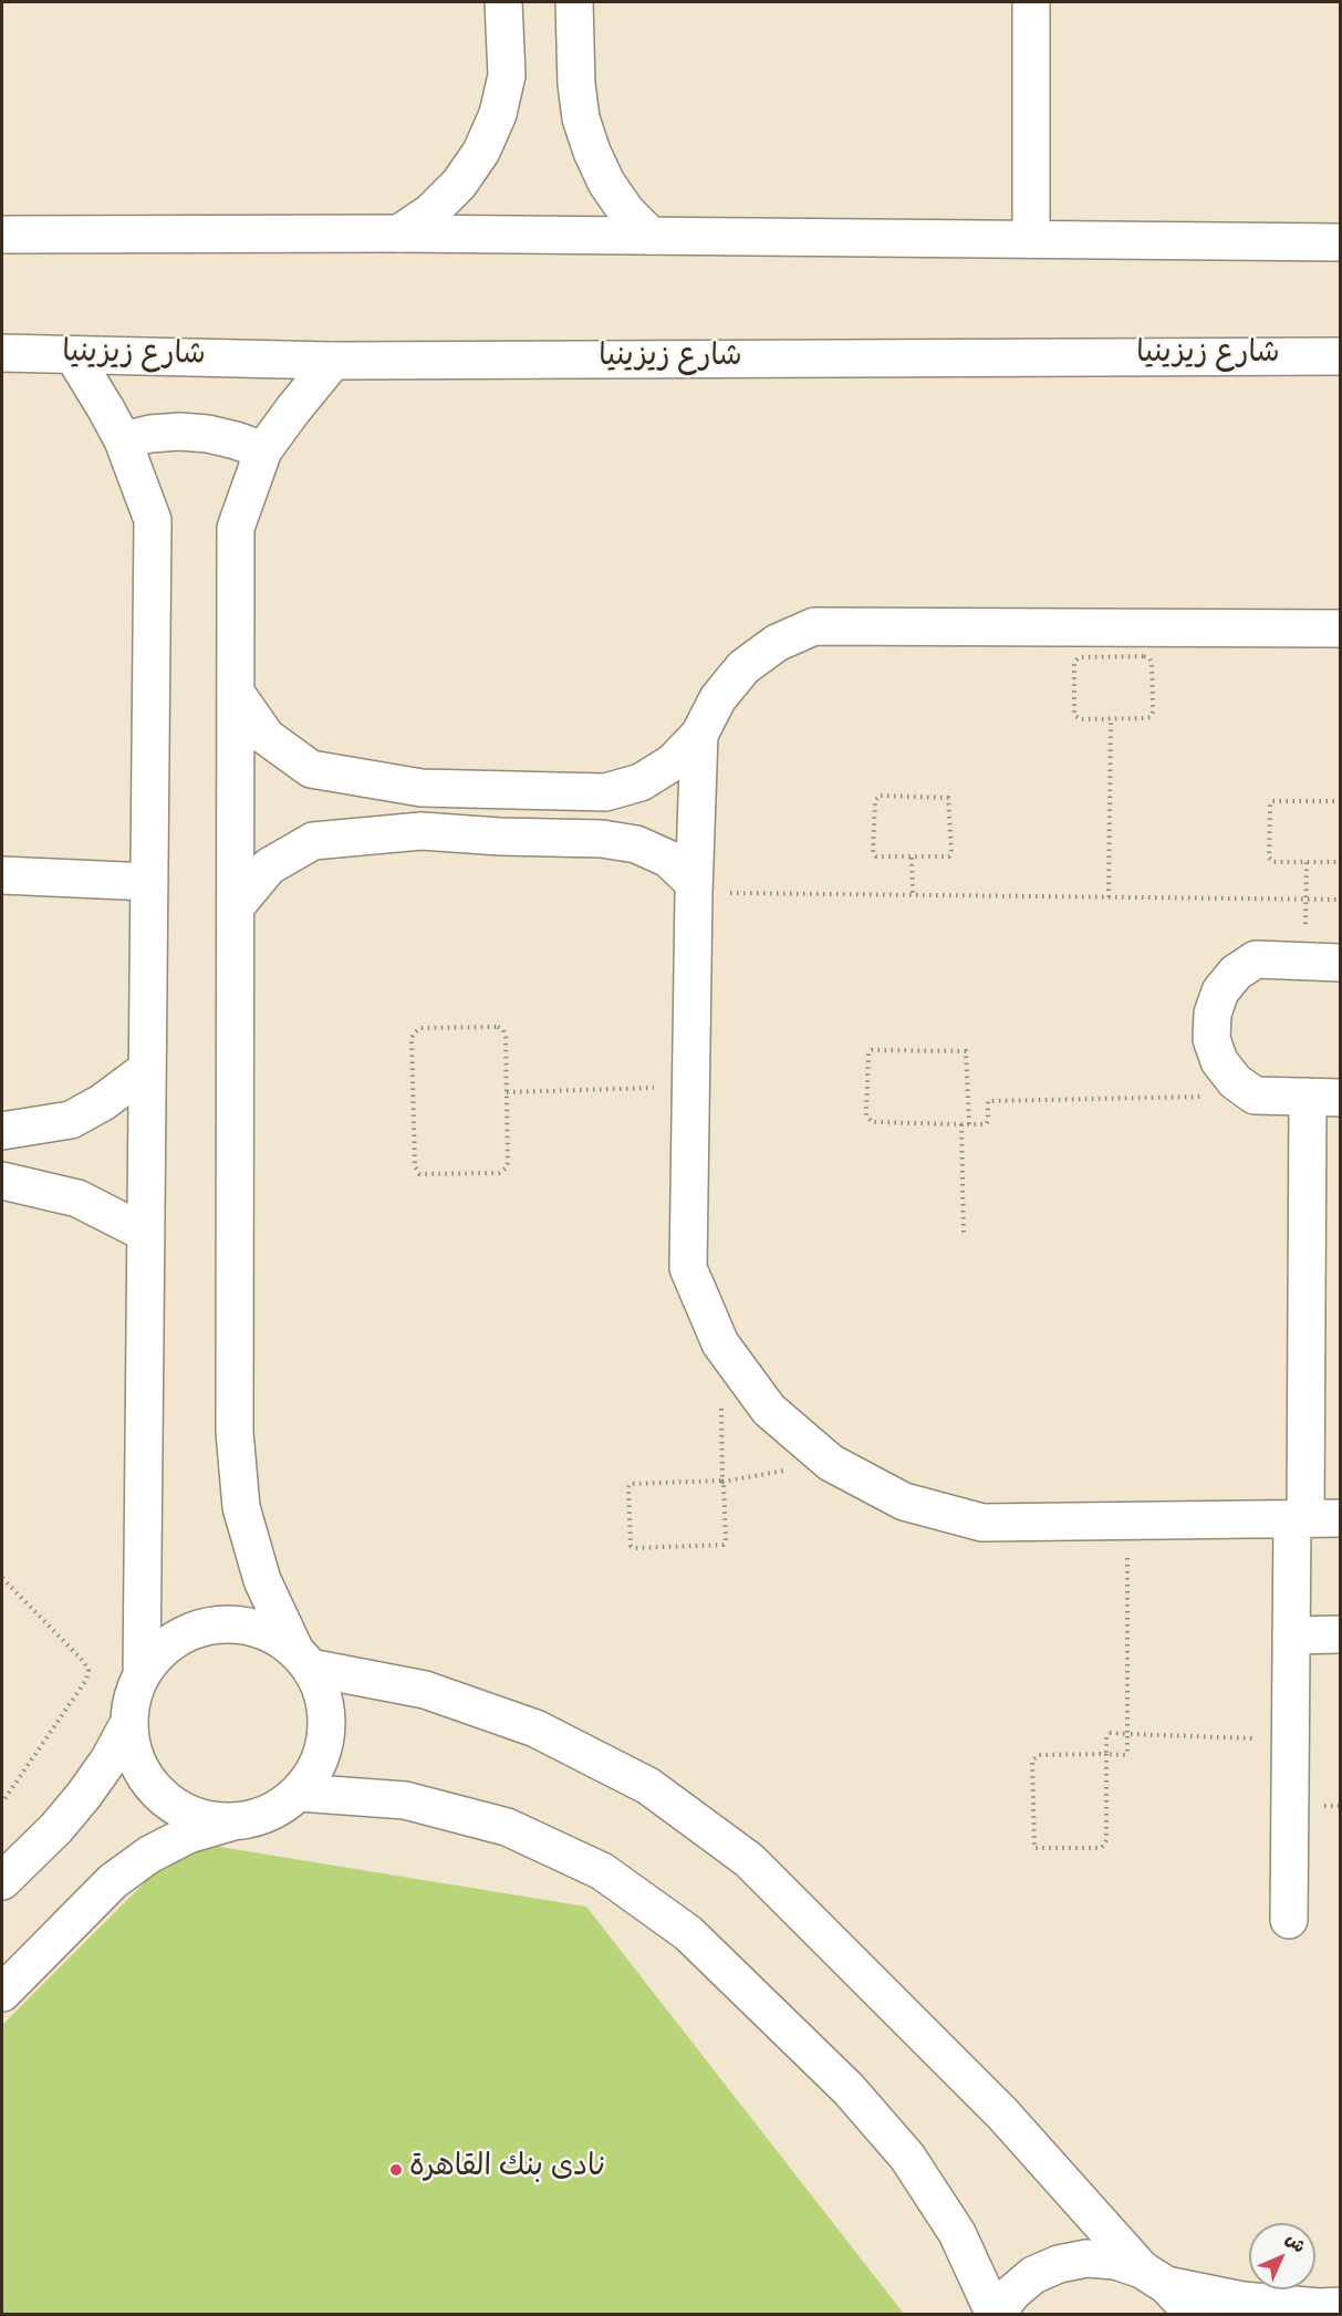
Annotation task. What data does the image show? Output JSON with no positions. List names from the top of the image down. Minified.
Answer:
{"streets":{"street":["شارع زيزينيا"]},"places":["نادى بنك القاهرة"],"north":"top right"}
